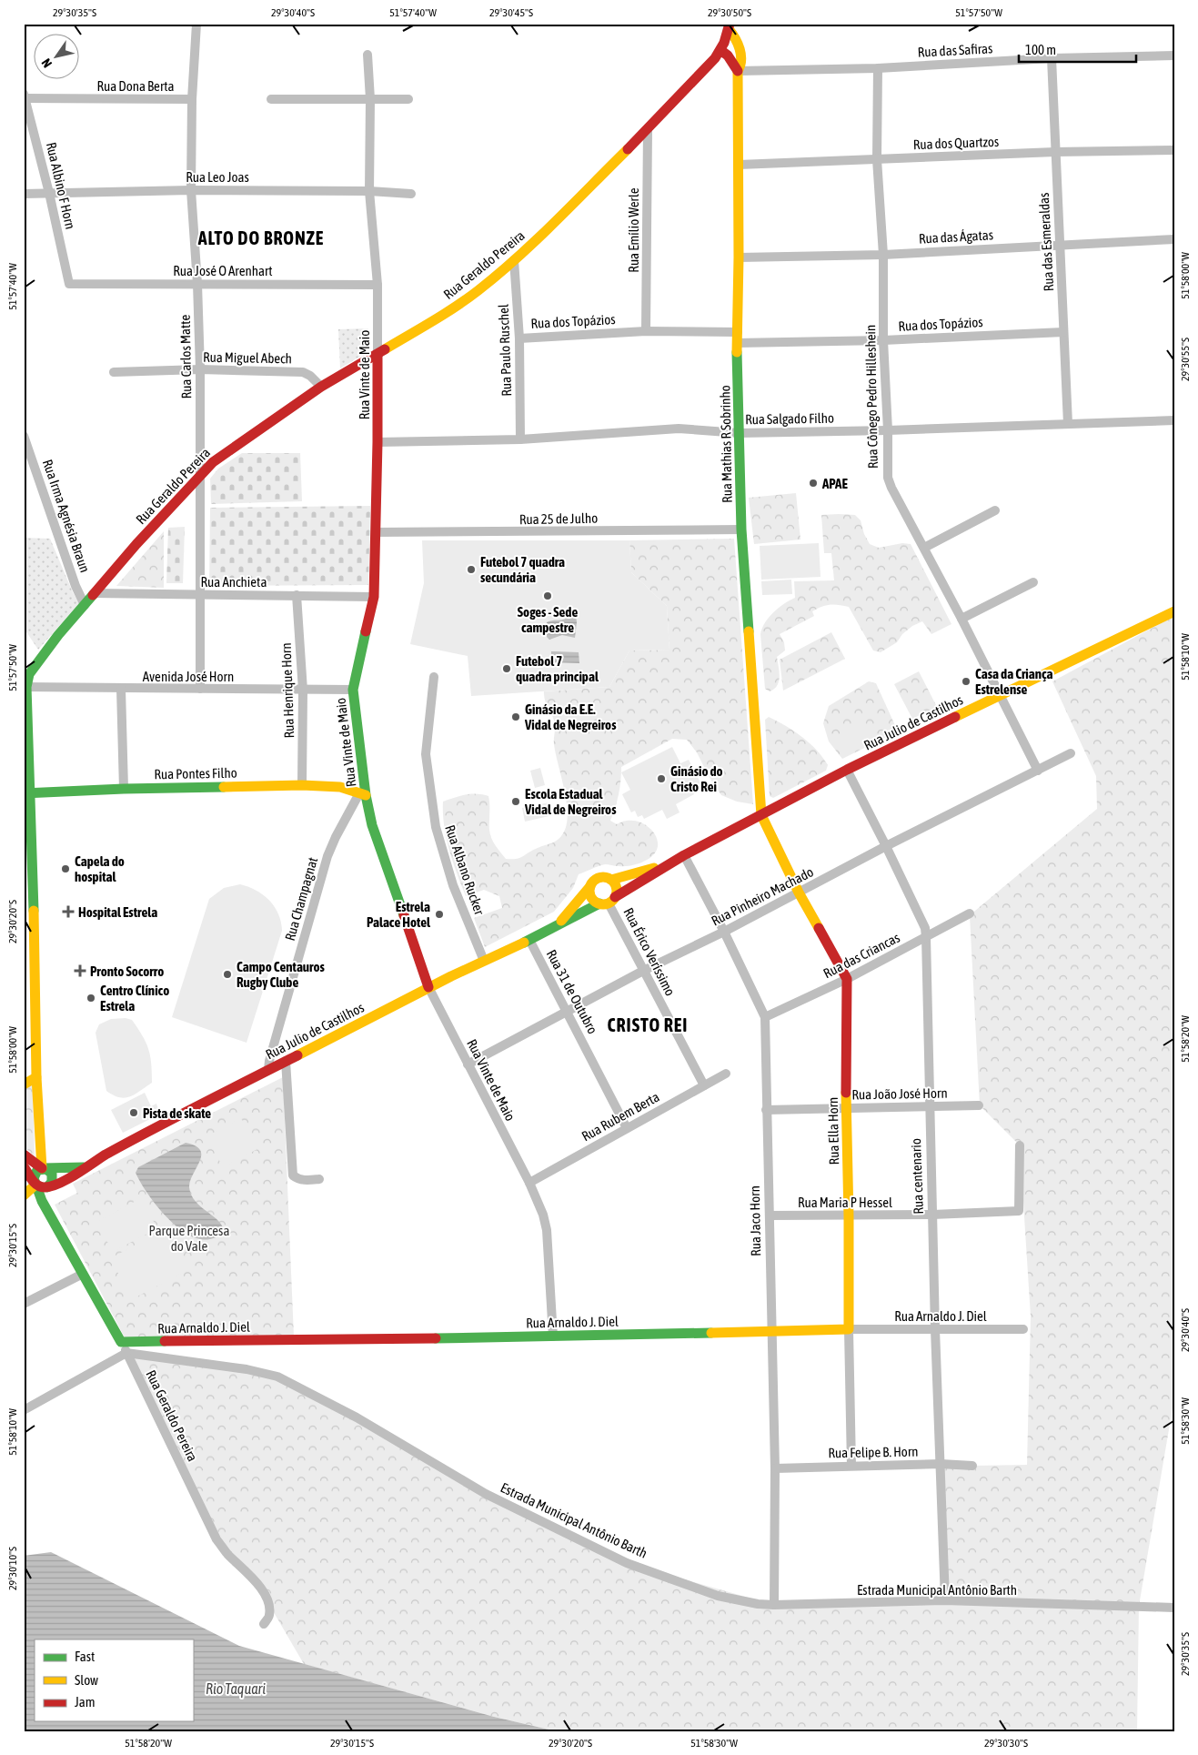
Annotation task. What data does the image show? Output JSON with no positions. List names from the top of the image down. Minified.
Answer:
{"streets":{"main road":["Rua Geraldo Pereira","Rua Vinte de Maio","Rua Mathias R Sobrinho","Rua Julio de Castilhos","Rua Pontes Filho","Rua Ella Horn","Rua Arnaldo J. Diel"],"street":["Rua das Safiras","Rua Dona Berta","Rua dos Quartzos","Rua Leo Joas","Rua Albino F Horn","Rua Emílio Werle","Rua das Ágatas","Rua das Esmeraldas","Rua José O Arenhart","Rua dos Topázios","Rua Paulo Ruschel","Rua Carlos Matte","Rua Miguel Abech","Rua Cônego Pedro Hilleshein","Rua Salgado Filho","Rua Irma Agnésia Braun","Rua 25 de Julho","Rua Anchieta","Avenida José Horn","Rua Henrique Horn","Rua Albano Rucker","Rua Pinheiro Machado","Rua Champagnat","Rua Érico Veríssimo","Rua das Criancas","Rua 31 de Outubro","Rua João José Horn","Rua Rubem Berta","Rua centenario","Rua Maria P Hessel","Rua Jaco Horn","Rua Felipe B. Horn","Estrada Municipal Antônio Barth"]},"crossings":[["Rua das Safiras","Rua das Esmeraldas"],["Rua das Safiras","Rua Cônego Pedro Hilleshein"],["Rua das Safiras","Rua Mathias R Sobrinho"],["Rua Dona Berta","Rua Albino F Horn"],["Rua Dona Berta","Rua Carlos Matte"],["Rua dos Quartzos","Rua das Esmeraldas"],["Rua dos Quartzos","Rua Cônego Pedro Hilleshein"],["Rua dos Quartzos","Rua Mathias R Sobrinho"],["Rua Leo Joas","Rua Albino F Horn"],["Rua Leo Joas","Rua Carlos Matte"],["Rua Leo Joas","Rua Vinte de Maio"],["Rua Albino F Horn","Rua José O Arenhart"],["Rua Emílio Werle","Rua Geraldo Pereira"],["Rua Emílio Werle","Rua dos Topázios"],["Rua das Ágatas","Rua das Esmeraldas"],["Rua das Ágatas","Rua Cônego Pedro Hilleshein"],["Rua das Ágatas","Rua Mathias R Sobrinho"],["Rua das Esmeraldas","Rua dos Topázios"],["Rua das Esmeraldas","Rua Salgado Filho"],["Rua Geraldo Pereira","Rua Paulo Ruschel"],["Rua Geraldo Pereira","Rua Carlos Matte"],["Rua Geraldo Pereira","Rua Miguel Abech"],["Rua Geraldo Pereira","Rua Vinte de Maio"],["Rua Geraldo Pereira","Rua Mathias R Sobrinho"],["Rua Geraldo Pereira","Rua Irma Agnésia Braun"],["Rua Geraldo Pereira","Rua Anchieta"],["Rua Geraldo Pereira","Avenida José Horn"],["Rua Geraldo Pereira","Rua Julio de Castilhos"],["Rua Geraldo Pereira","Rua Pontes Filho"],["Rua Geraldo Pereira","Rua Arnaldo J. Diel"],["Rua Geraldo Pereira","Estrada Municipal Antônio Barth"],["Rua José O Arenhart","Rua Carlos Matte"],["Rua José O Arenhart","Rua Vinte de Maio"],["Rua dos Topázios","Rua Paulo Ruschel"],["Rua dos Topázios","Rua Cônego Pedro Hilleshein"],["Rua dos Topázios","Rua Mathias R Sobrinho"],["Rua Paulo Ruschel","Rua Salgado Filho"],["Rua Carlos Matte","Rua Miguel Abech"],["Rua Carlos Matte","Rua Anchieta"],["Rua Carlos Matte","Avenida José Horn"],["Rua Vinte de Maio","Rua Salgado Filho"],["Rua Vinte de Maio","Rua 25 de Julho"],["Rua Vinte de Maio","Rua Anchieta"],["Rua Vinte de Maio","Avenida José Horn"],["Rua Vinte de Maio","Rua Julio de Castilhos"],["Rua Vinte de Maio","Rua Pontes Filho"],["Rua Vinte de Maio","Rua Pinheiro Machado"],["Rua Vinte de Maio","Rua Champagnat"],["Rua Vinte de Maio","Rua Rubem Berta"],["Rua Vinte de Maio","Rua Arnaldo J. Diel"],["Rua Cônego Pedro Hilleshein","Rua Salgado Filho"],["Rua Cônego Pedro Hilleshein","Rua Julio de Castilhos"],["Rua Cônego Pedro Hilleshein","Rua Pinheiro Machado"],["Rua Salgado Filho","Rua Mathias R Sobrinho"],["Rua Mathias R Sobrinho","Rua 25 de Julho"],["Rua Mathias R Sobrinho","Rua Julio de Castilhos"],["Rua Mathias R Sobrinho","Rua Ella Horn"],["Rua Anchieta","Rua Henrique Horn"],["Avenida José Horn","Rua Henrique Horn"],["Rua Henrique Horn","Rua Pontes Filho"],["Rua Julio de Castilhos","Rua Albano Rucker"],["Rua Julio de Castilhos","Rua Champagnat"],["Rua Julio de Castilhos","Rua Érico Veríssimo"],["Rua Julio de Castilhos","Rua 31 de Outubro"],["Rua Julio de Castilhos","Rua Ella Horn"],["Rua Julio de Castilhos","Rua centenario"],["Rua Julio de Castilhos","Rua Jaco Horn"],["Rua Pontes Filho","Rua Champagnat"],["Rua Pinheiro Machado","Rua Érico Veríssimo"],["Rua Pinheiro Machado","Rua 31 de Outubro"],["Rua Pinheiro Machado","Rua Ella Horn"],["Rua Pinheiro Machado","Rua centenario"],["Rua Pinheiro Machado","Rua Jaco Horn"],["Rua Érico Veríssimo","Rua Rubem Berta"],["Rua das Criancas","Rua Ella Horn"],["Rua das Criancas","Rua centenario"],["Rua das Criancas","Rua Jaco Horn"],["Rua 31 de Outubro","Rua Rubem Berta"],["Rua João José Horn","Rua Ella Horn"],["Rua João José Horn","Rua centenario"],["Rua João José Horn","Rua Jaco Horn"],["Rua Ella Horn","Rua Maria P Hessel"],["Rua Ella Horn","Rua Arnaldo J. Diel"],["Rua Ella Horn","Rua Felipe B. Horn"],["Rua centenario","Rua Maria P Hessel"],["Rua centenario","Rua Arnaldo J. Diel"],["Rua centenario","Rua Felipe B. Horn"],["Rua centenario","Estrada Municipal Antônio Barth"],["Rua Maria P Hessel","Rua Jaco Horn"],["Rua Jaco Horn","Rua Arnaldo J. Diel"],["Rua Jaco Horn","Rua Felipe B. Horn"],["Rua Jaco Horn","Estrada Municipal Antônio Barth"]],"districts":["ALTO DO BRONZE","CRISTO REI"],"water":["Rio Taquari"],"parks":["Parque Princesa do Vale"],"places":{"other":["APAE","Futebol 7 quadra secundária","Soges - Sede campestre","Futebol 7 quadra principal","Casa da Criança Estrelense","Ginásio da E.E. Vidal de Negreiros","Ginásio do Cristo Rei","Escola Estadual Vidal de Negreiros","Capela do hospital","Estrela Palace Hotel","Campo Centauros Rugby Clube","Centro Clínico Estrela","Pista de skate"],"health":["Hospital Estrela","Pronto Socorro"]},"legend":["Fast","Slow","Jam"],"scale_bar":"100 m","north":"bottom left","coordinates":["29°30'35\"S","29°30'40\"S","51°57'40\"W","29°30'45\"S","29°30'50\"S","51°57'50\"W","51°58'00\"W","29°30'55\"S","51°58'10\"W","29°30'20\"S","51°58'20\"W","29°30'15\"S","51°58'30\"W","29°30'10\"S","29°30'30\"S"]}
